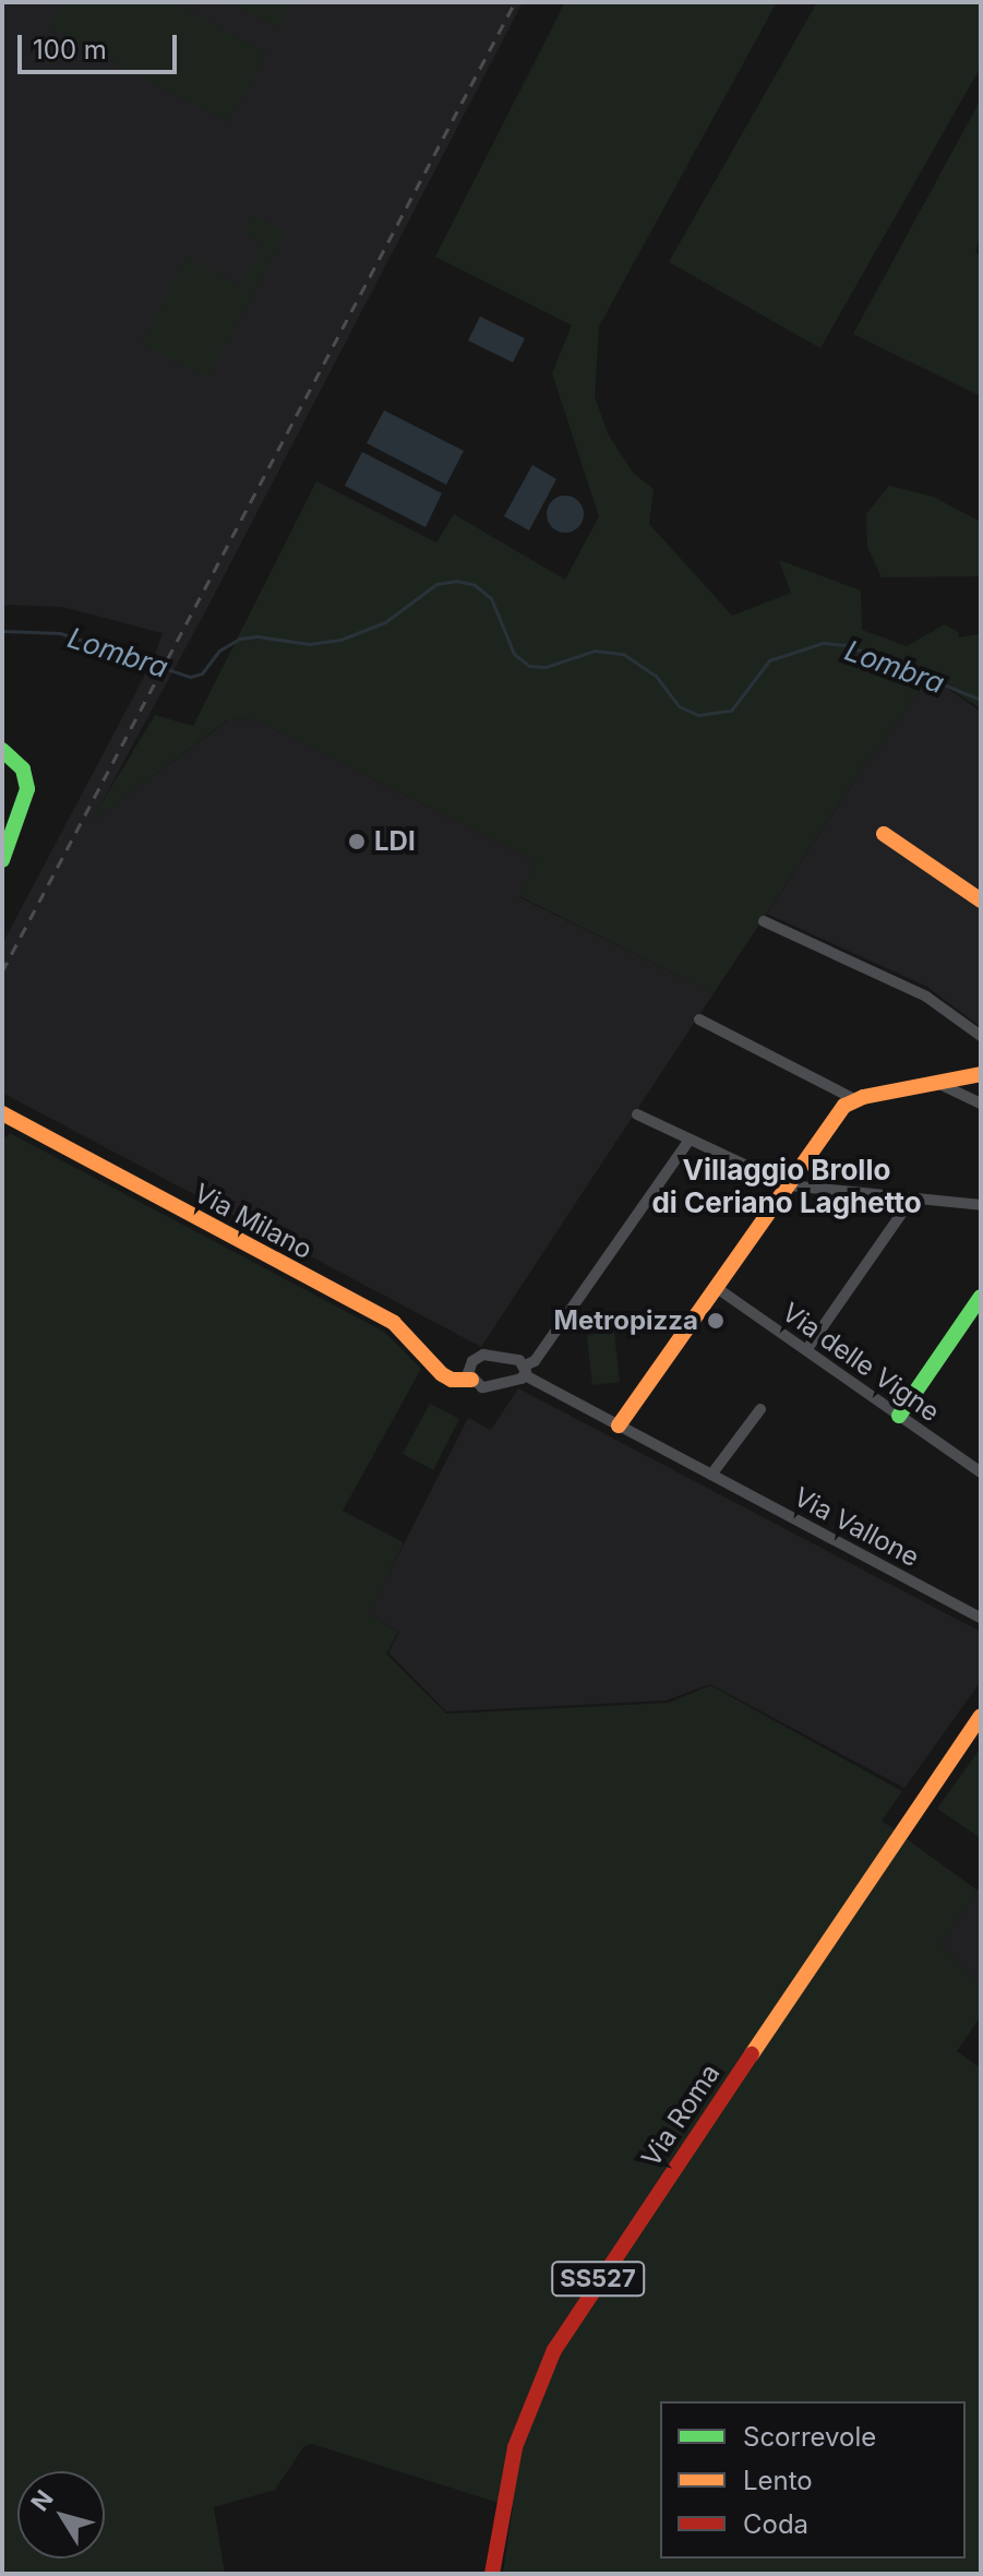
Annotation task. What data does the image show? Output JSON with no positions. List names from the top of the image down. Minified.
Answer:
{"streets":{"street":["Via Milano","Via delle Vigne","Via Vallone","Via Roma","SS527"]},"districts":["Villaggio Brollo di Ceriano Laghetto"],"water":["Lombra"],"places":["LDI","Metropizza"],"legend":["Scorrevole","Lento","Coda"],"scale_bar":"100 m","north":"top left"}
